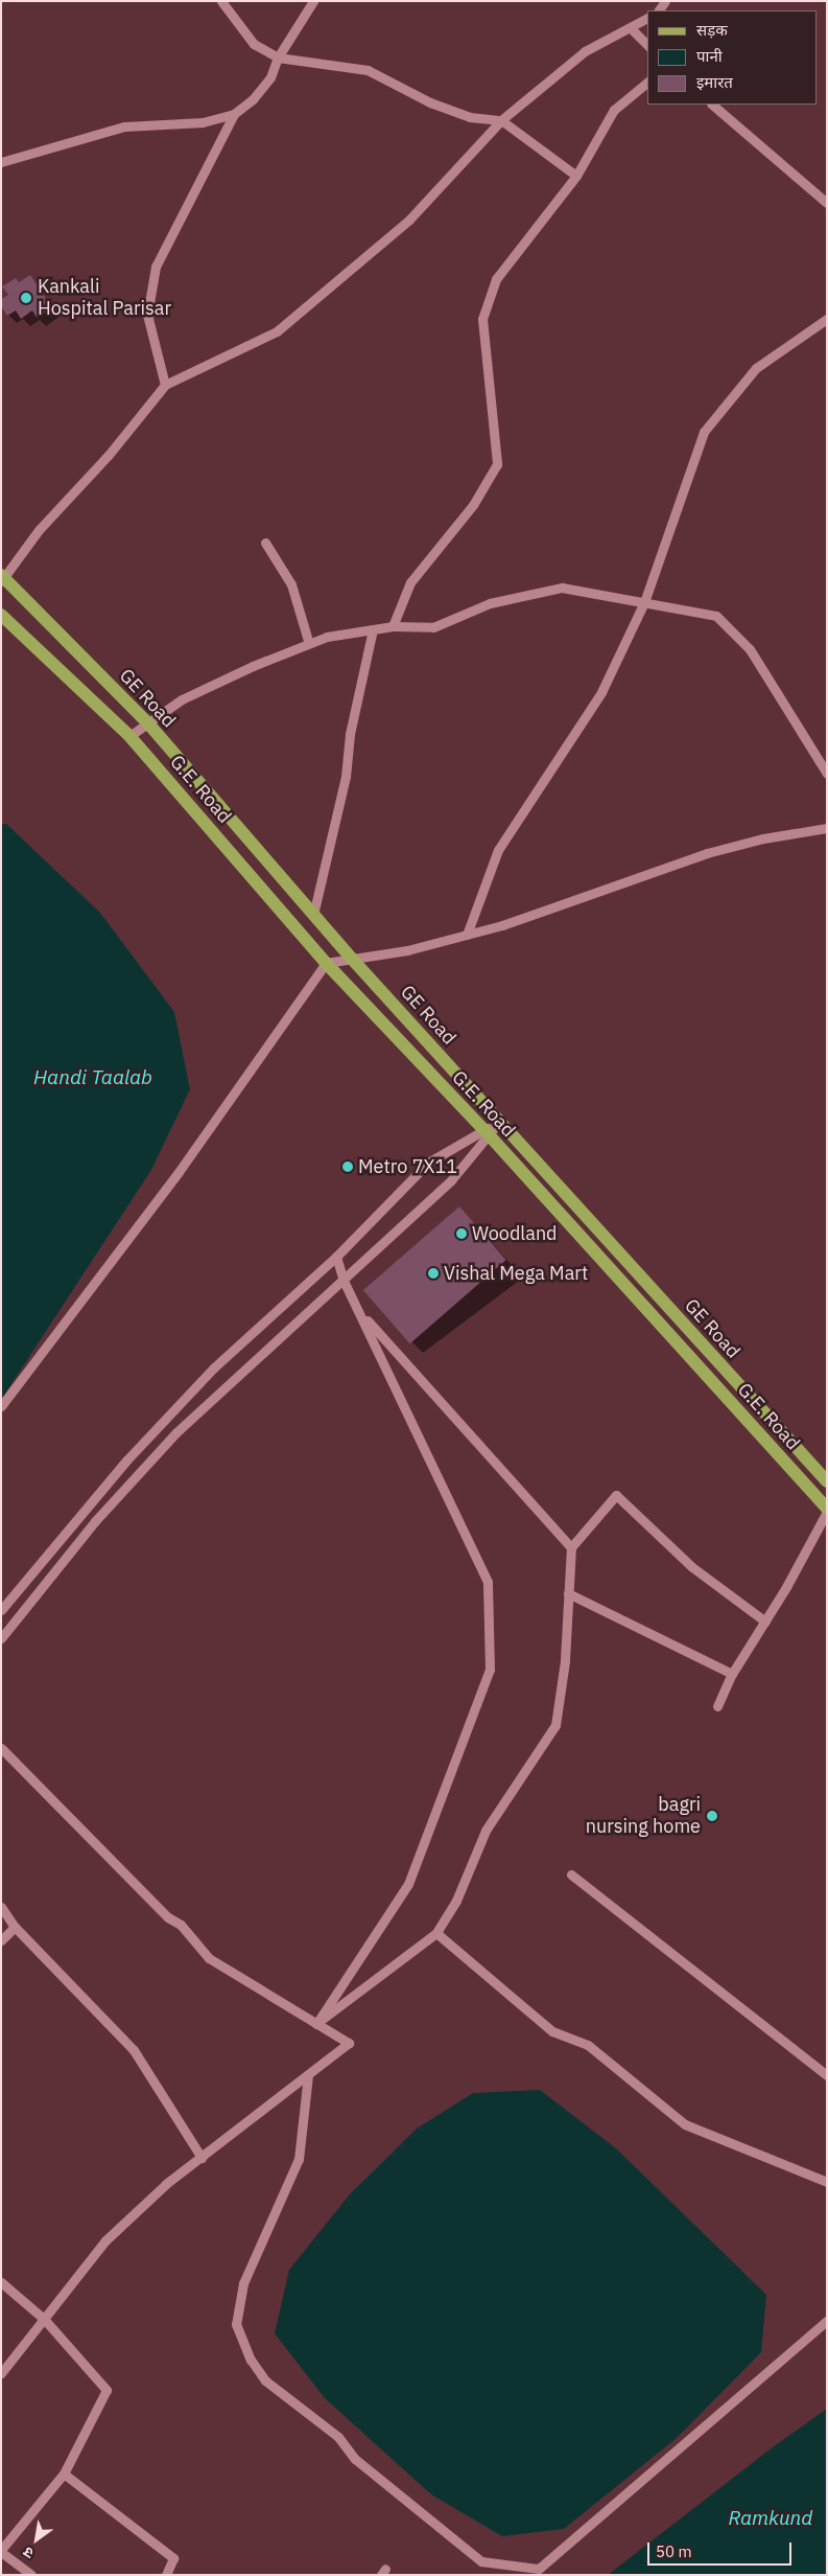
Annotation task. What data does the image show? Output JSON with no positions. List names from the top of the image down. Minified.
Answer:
{"streets":{"main road":["GE Road","G.E. Road"]},"water":["Handi Taalab","Ramkund"],"places":["Kankali Hospital Parisar","Metro 7X11","Woodland","Vishal Mega Mart","bagri nursing home"],"legend":["सड़क","पानी","इमारत"],"scale_bar":"50 m","north":"bottom left"}
